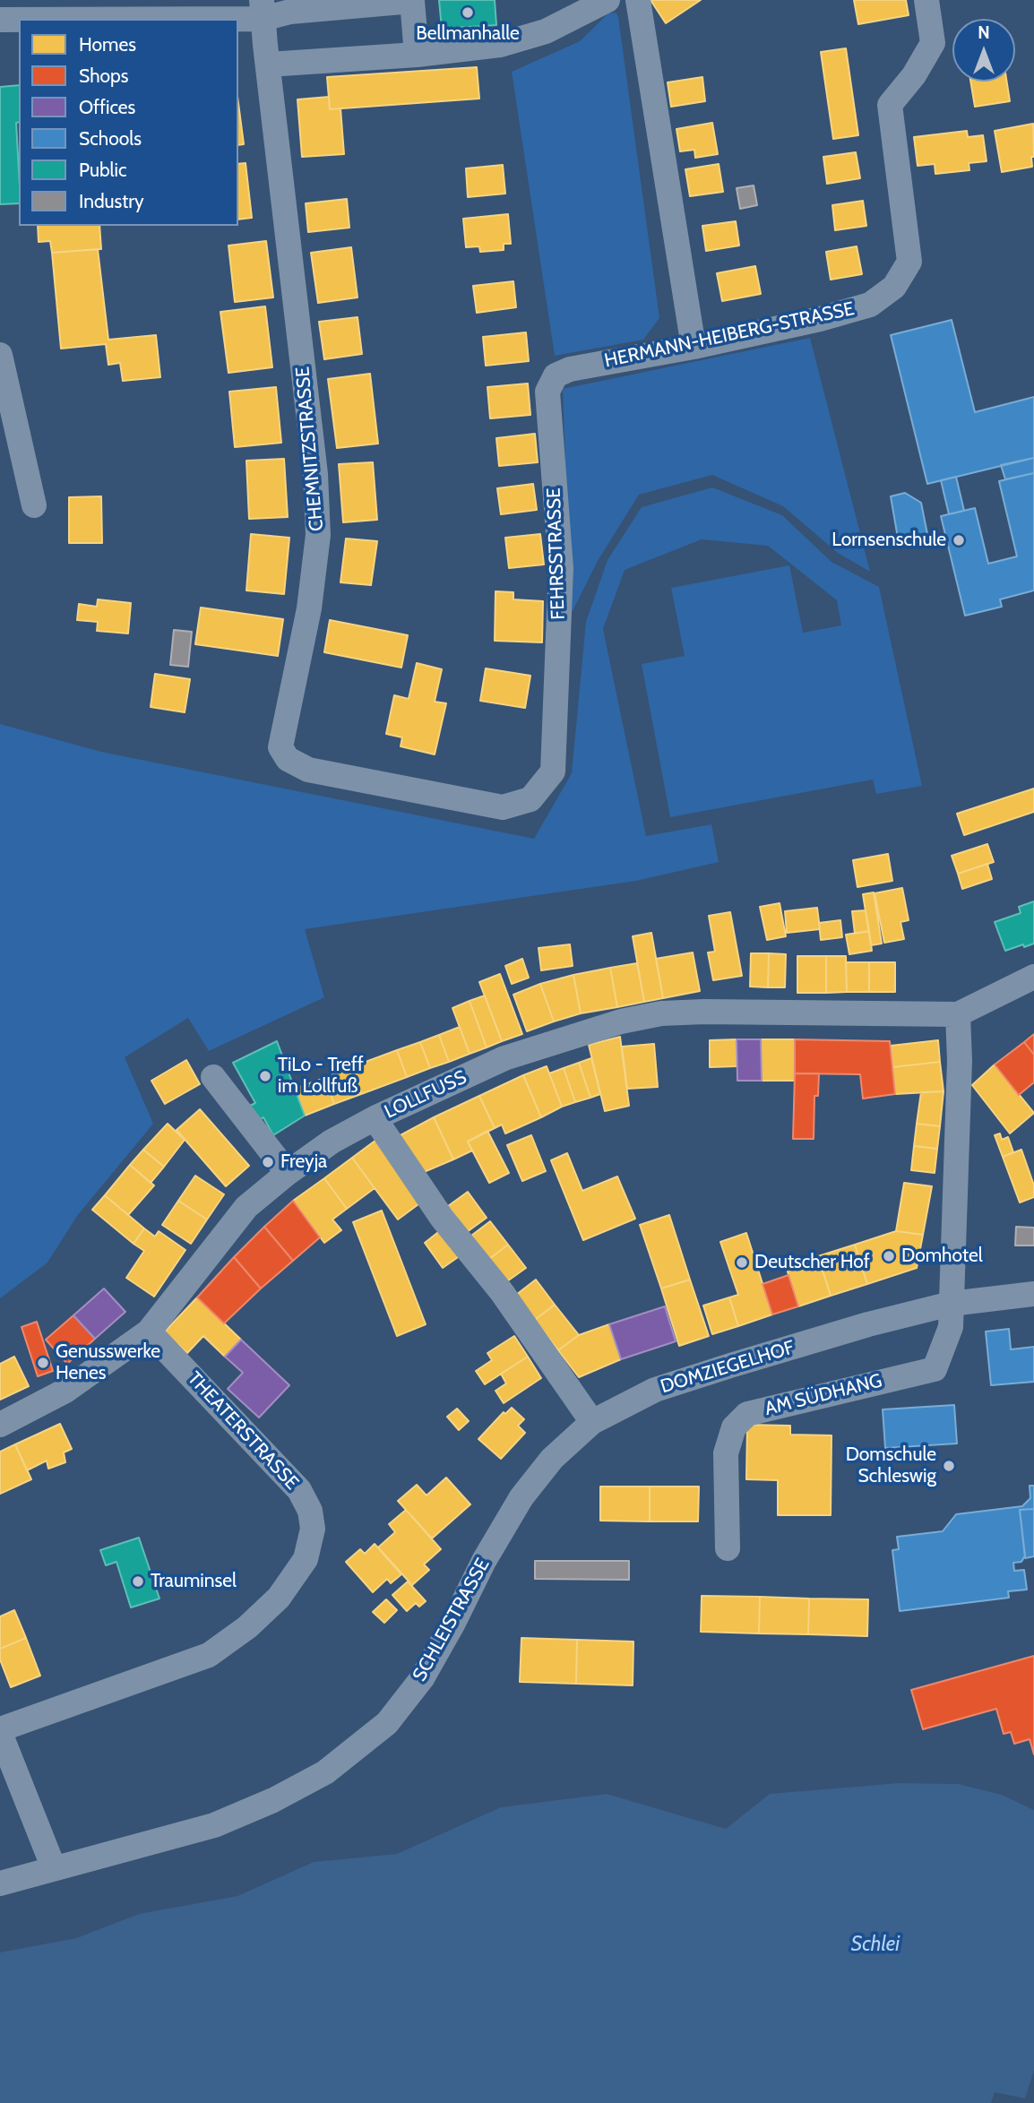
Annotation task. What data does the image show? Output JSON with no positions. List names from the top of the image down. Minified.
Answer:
{"streets":{"street":["HERMANN-HEIBERG-STRASSE","CHEMNITZSTRASSE","FEHRSSTRASSE","LOLLFUSS","DOMZIEGELHOF","AM SÜDHANG","THEATERSTRASSE","SCHLEISTRASSE"]},"crossings":[["HERMANN-HEIBERG-STRASSE","FEHRSSTRASSE"],["CHEMNITZSTRASSE","FEHRSSTRASSE"],["LOLLFUSS","THEATERSTRASSE"],["DOMZIEGELHOF","AM SÜDHANG"],["DOMZIEGELHOF","SCHLEISTRASSE"]],"water":["Schlei"],"places":["Bellmanhalle","Lornsenschule","TiLo - Treff im Lollfuß","Freyja","Domhotel","Deutscher Hof","Genusswerke Henes","Domschule Schleswig","Trauminsel"],"legend":["Homes","Shops","Offices","Schools","Public","Industry"],"north":"top"}
